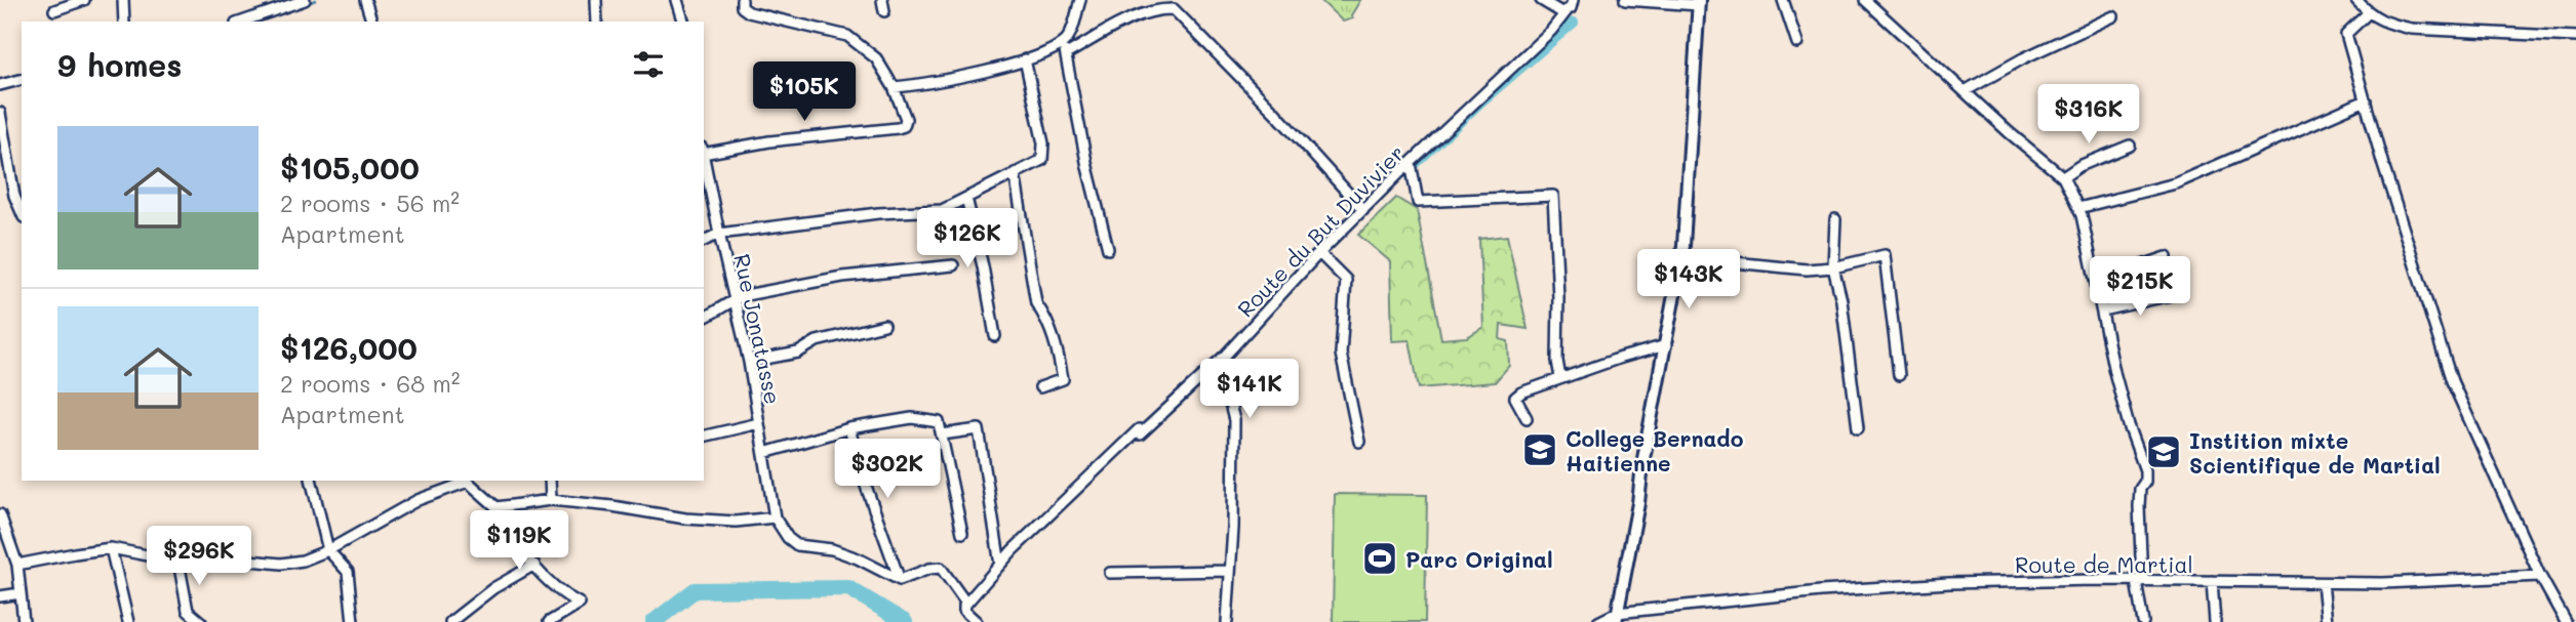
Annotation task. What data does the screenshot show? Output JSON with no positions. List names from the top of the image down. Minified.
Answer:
{"streets":{"street":["Route du But Duvivier","Rue Jonatasse","Route de Martial"]},"places":{"school or university":["College Bernado Haitienne","Instition mixte Scientifique de Martial"],"sports":["Parc Original"]},"page":{"heading":"9 homes","price":["$105K","$316K","$126K","$143K","$215K","$141K","$302K","$119K","$296K"],"list":[{"name":"$105,000","note":"2 rooms · 56 m² · Apartment"},{"name":"$126,000","note":"2 rooms · 68 m² · Apartment"}]}}
